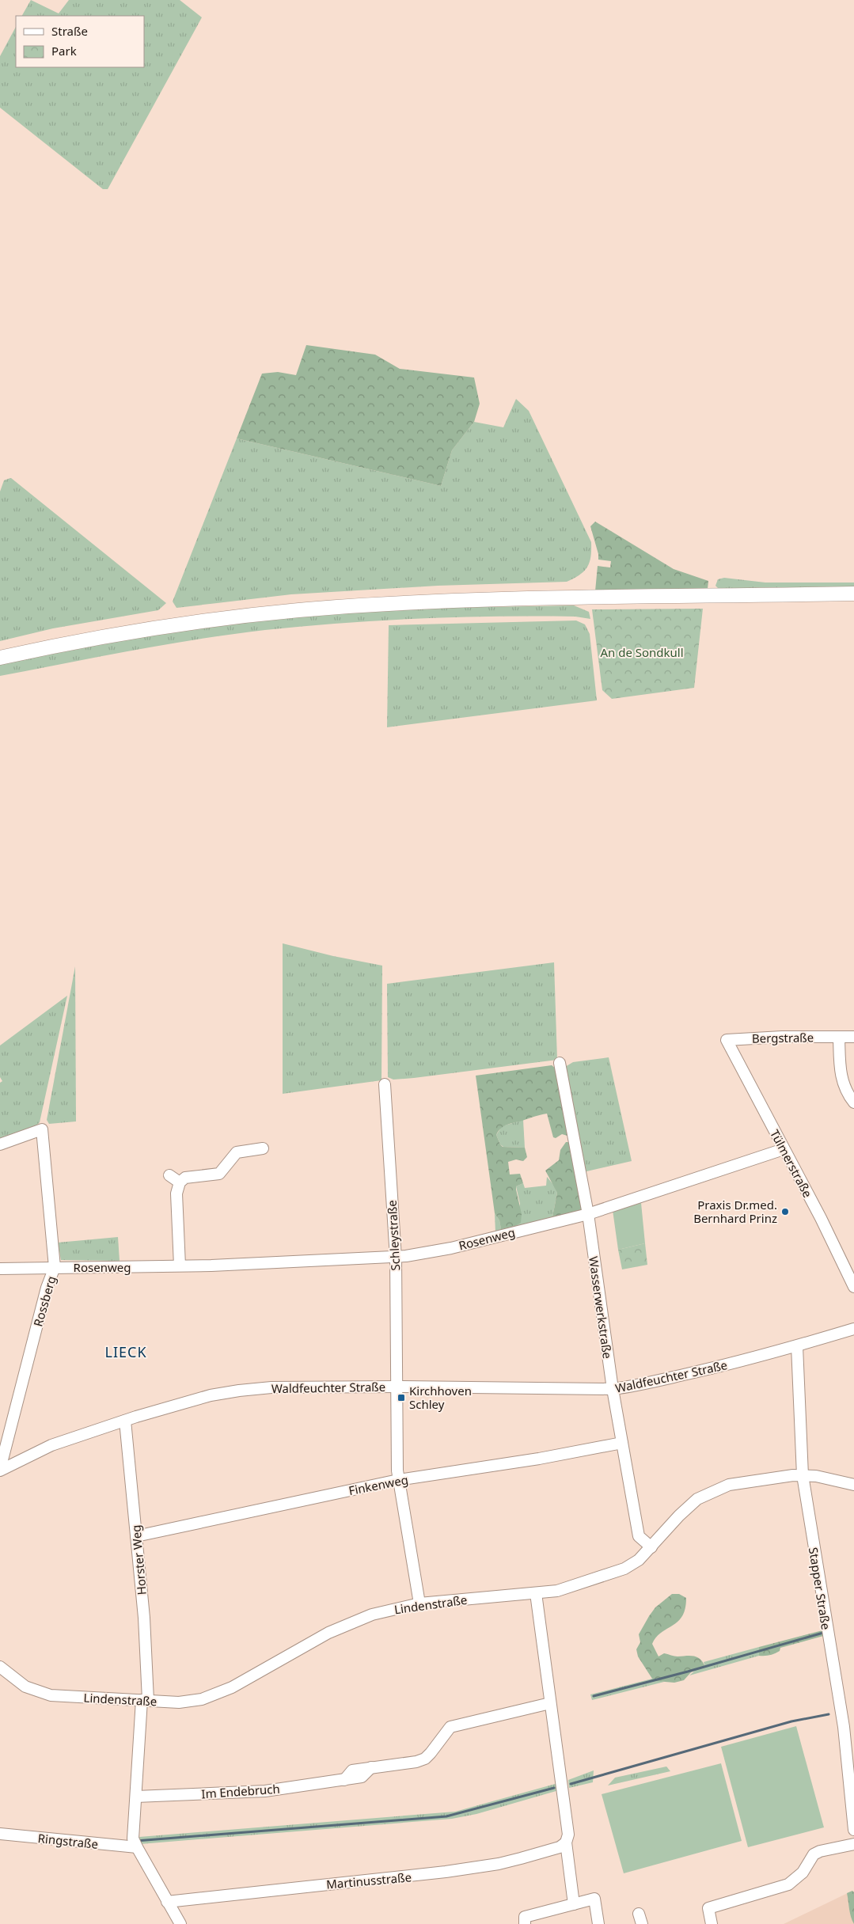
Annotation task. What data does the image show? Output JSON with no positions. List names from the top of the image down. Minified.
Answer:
{"streets":{"street":["Bergstraße","Tülmerstraße","Schleystraße","Rosenweg","Rossberg","Wasserwerkstraße","Waldfeuchter Straße","Finkenweg","Horster Weg","Stapper Straße","Lindenstraße","Im Endebruch","Ringstraße","Martinusstraße"]},"crossings":[["Bergstraße","Tülmerstraße"],["Tülmerstraße","Rosenweg"],["Schleystraße","Rosenweg"],["Schleystraße","Waldfeuchter Straße"],["Schleystraße","Finkenweg"],["Schleystraße","Lindenstraße"],["Rosenweg","Rossberg"],["Rosenweg","Wasserwerkstraße"],["Rossberg","Waldfeuchter Straße"],["Wasserwerkstraße","Waldfeuchter Straße"],["Wasserwerkstraße","Finkenweg"],["Wasserwerkstraße","Lindenstraße"],["Waldfeuchter Straße","Horster Weg"],["Waldfeuchter Straße","Stapper Straße"],["Finkenweg","Horster Weg"],["Horster Weg","Lindenstraße"],["Horster Weg","Im Endebruch"],["Horster Weg","Ringstraße"],["Horster Weg","Martinusstraße"],["Stapper Straße","Lindenstraße"]],"districts":["LIECK"],"parks":["An de Sondkull"],"places":{"other":["Praxis Dr.med. Bernhard Prinz"],"transit":["Kirchhoven Schley"]},"legend":["Straße","Park"]}
